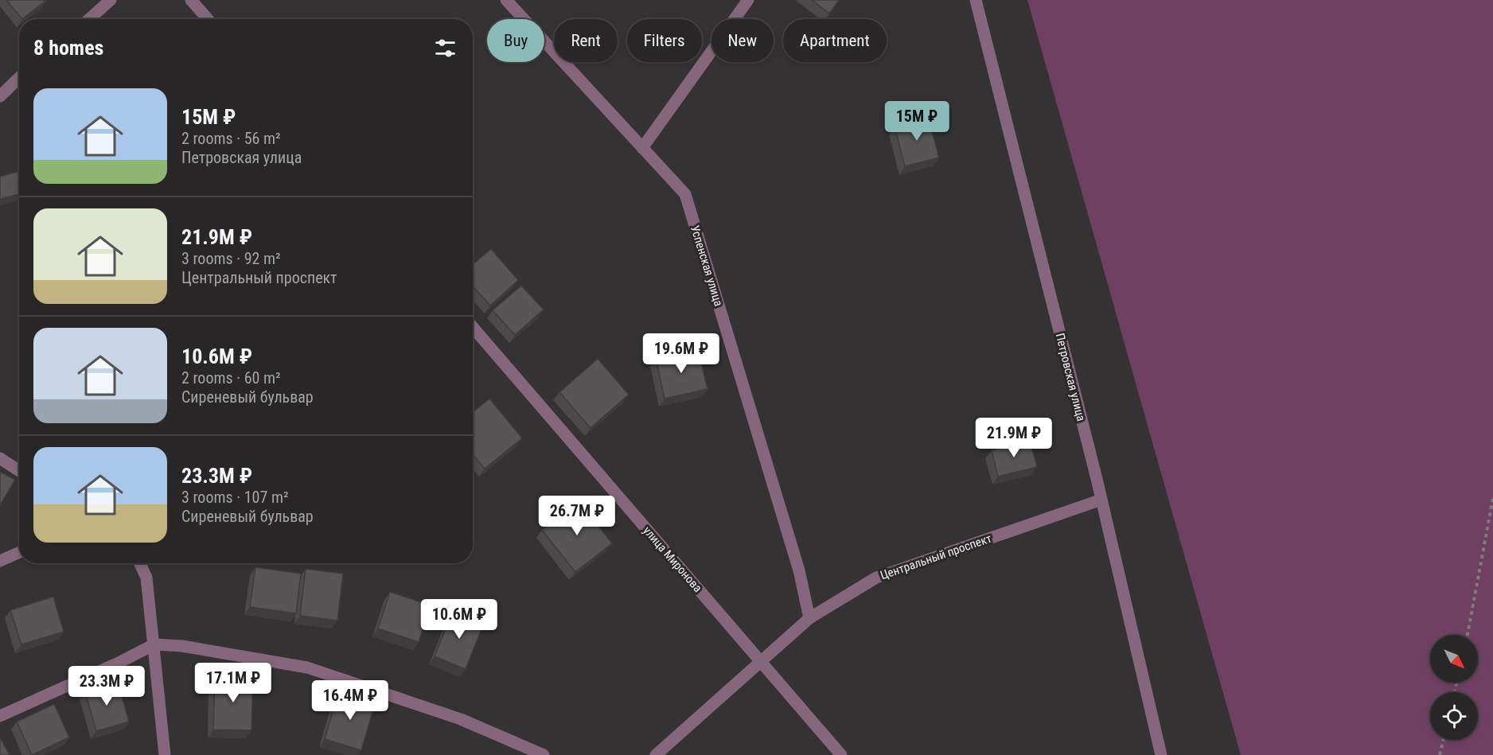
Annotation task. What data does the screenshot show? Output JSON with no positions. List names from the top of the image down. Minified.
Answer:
{"streets":{"street":["Успенская улица","Петровская улица","Центральный проспект","улица Миронова"]},"crossings":[["Успенская улица","Центральный проспект"],["Петровская улица","Центральный проспект"],["Центральный проспект","улица Миронова"]],"north":"bottom right","page":{"chip":["Buy","Rent","Filters","New","Apartment"],"heading":"8 homes","list":[{"name":"15M ₽","note":"2 rooms · 56 m² · Петровская улица"},{"name":"21.9M ₽","note":"3 rooms · 92 m² · Центральный проспект"},{"name":"10.6M ₽","note":"2 rooms · 60 m² · Сиреневый бульвар"},{"name":"23.3M ₽","note":"3 rooms · 107 m² · Сиреневый бульвар"}],"price":["15M ₽","19.6M ₽","21.9M ₽","26.7M ₽","10.6M ₽","17.1M ₽","23.3M ₽","16.4M ₽"]}}
